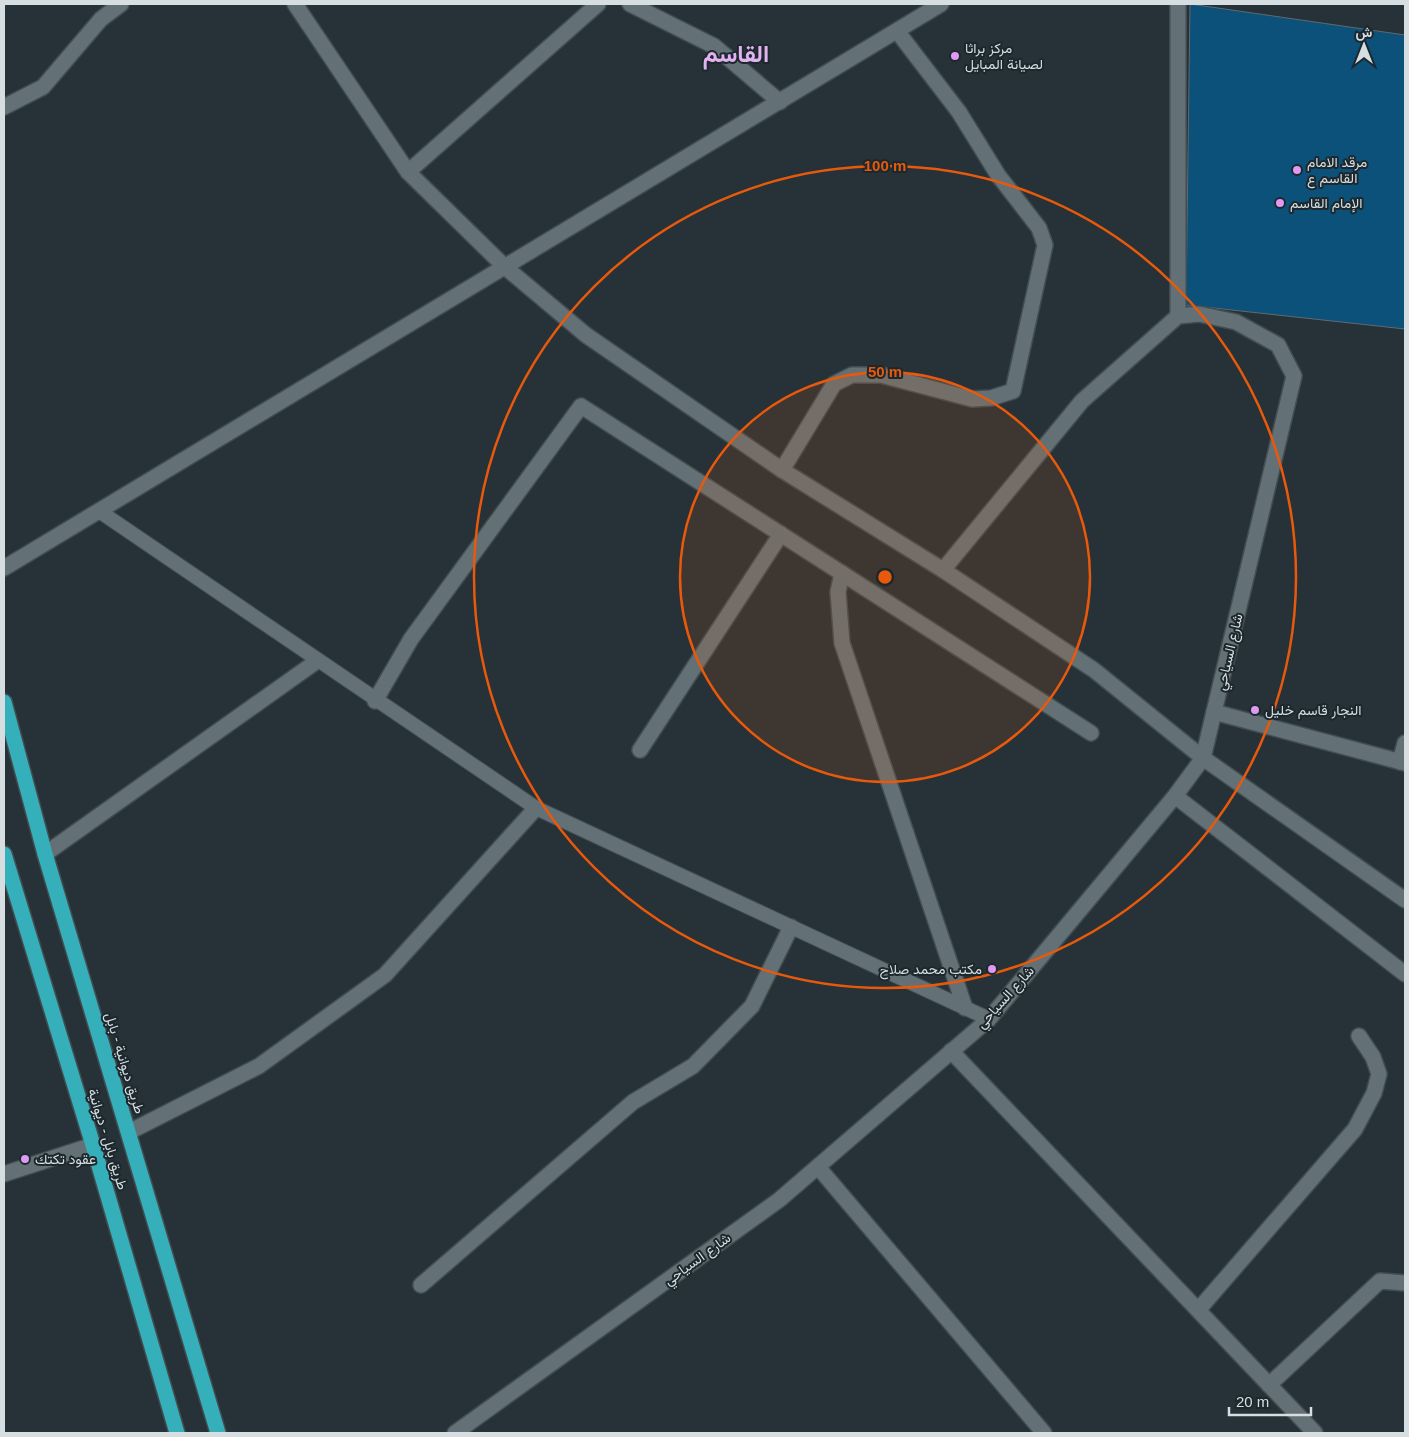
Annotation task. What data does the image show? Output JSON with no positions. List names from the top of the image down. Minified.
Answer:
{"streets":{"highway":["طريق ديوانية - بابل","طريق بابل - ديوانية"],"street":["شارع السياحي"]},"districts":["القاسم"],"places":["مركز براثا لصيانة المبايل","مرقد الامام القاسم ع","الإمام القاسم","النجار قاسم خليل","مكتب محمد صلاح","عقود تكتك"],"scale_bar":"20 m","north":"top","rings":["100 m","50 m"]}
